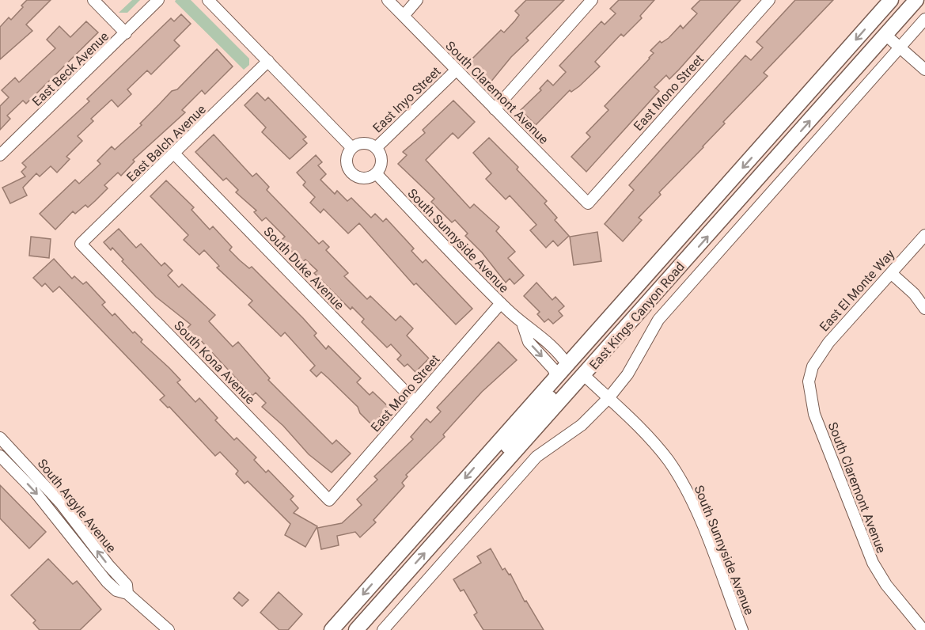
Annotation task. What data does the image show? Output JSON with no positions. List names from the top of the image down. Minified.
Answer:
{"streets":{"main road":["East Kings Canyon Road"],"street":["East Beck Avenue","South Claremont Avenue","East Mono Street","East Inyo Street","East Balch Avenue","South Sunnyside Avenue","South Duke Avenue","East El Monte Way","South Kona Avenue","South Argyle Avenue"]},"crossings":[["South Claremont Avenue","East Mono Street"],["South Claremont Avenue","East Inyo Street"],["South Claremont Avenue","East El Monte Way"],["East Mono Street","South Sunnyside Avenue"],["East Mono Street","South Duke Avenue"],["East Mono Street","South Kona Avenue"],["East Inyo Street","South Sunnyside Avenue"],["East Balch Avenue","South Duke Avenue"],["East Balch Avenue","South Kona Avenue"],["South Sunnyside Avenue","East Kings Canyon Road"]]}
